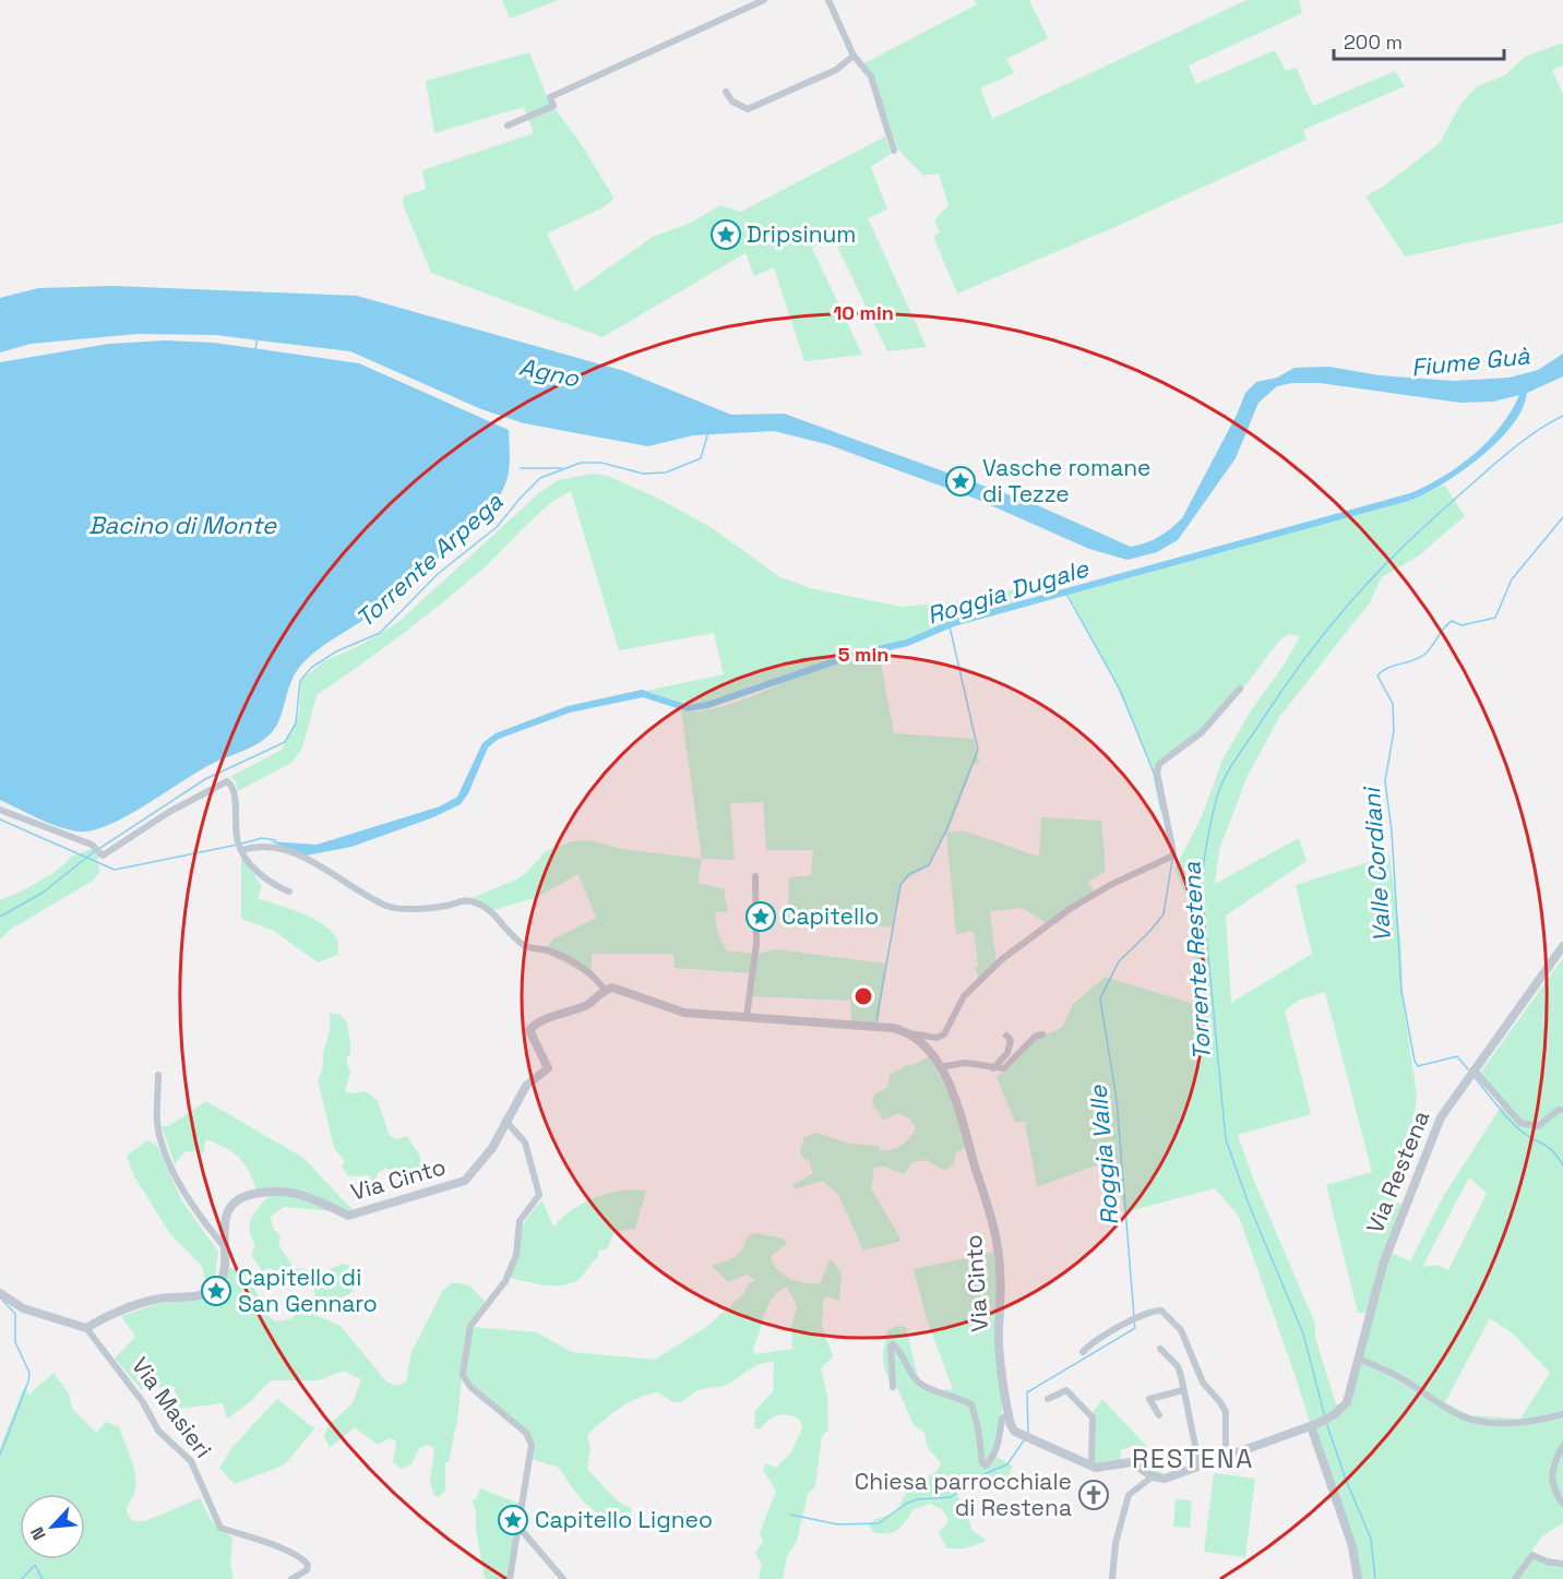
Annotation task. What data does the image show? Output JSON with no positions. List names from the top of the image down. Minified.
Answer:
{"streets":{"street":["Via Restena","Via Cinto","Via Masieri"]},"crossings":[["Via Cinto","Via Masieri"]],"districts":["RESTENA"],"water":["Fiume Guà","Agno","Bacino di Monte","Torrente Arpega","Roggia Dugale","Valle Cordiani","Torrente Restena","Roggia Valle"],"places":{"place":["Dripsinum","Vasche romane di Tezze","Capitello","Capitello di San Gennaro","Capitello Ligneo"],"church":["Chiesa parrocchiale di Restena"]},"scale_bar":"200 m","north":"bottom left","rings":["10 min","5 min"]}
